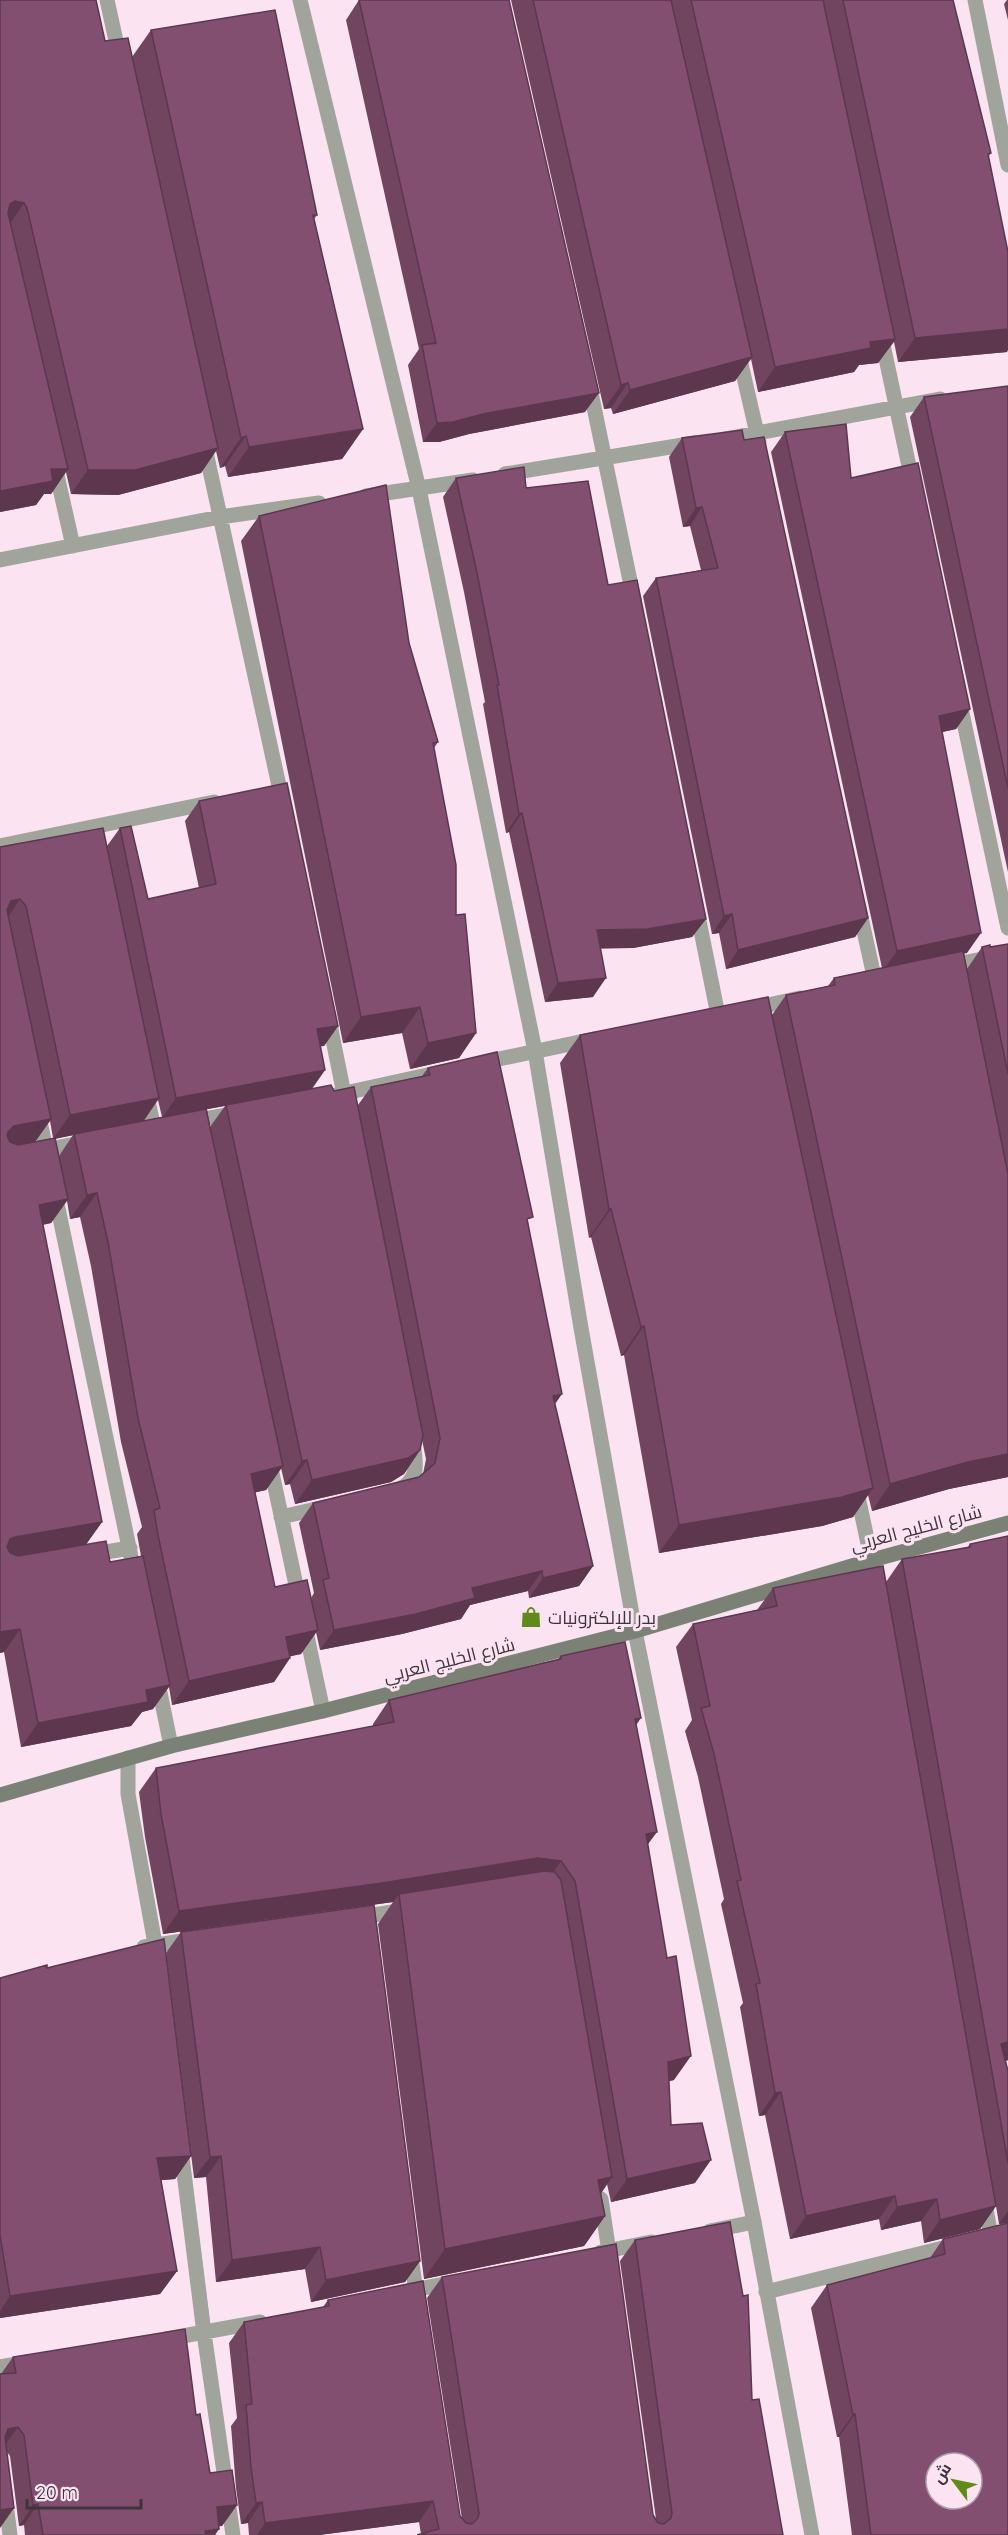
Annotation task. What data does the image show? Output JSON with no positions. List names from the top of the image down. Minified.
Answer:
{"streets":{"main road":["شارع الخليج العربي"]},"places":{"shop":["بدر للإلكترونيات"]},"scale_bar":"20 m","north":"top left"}
